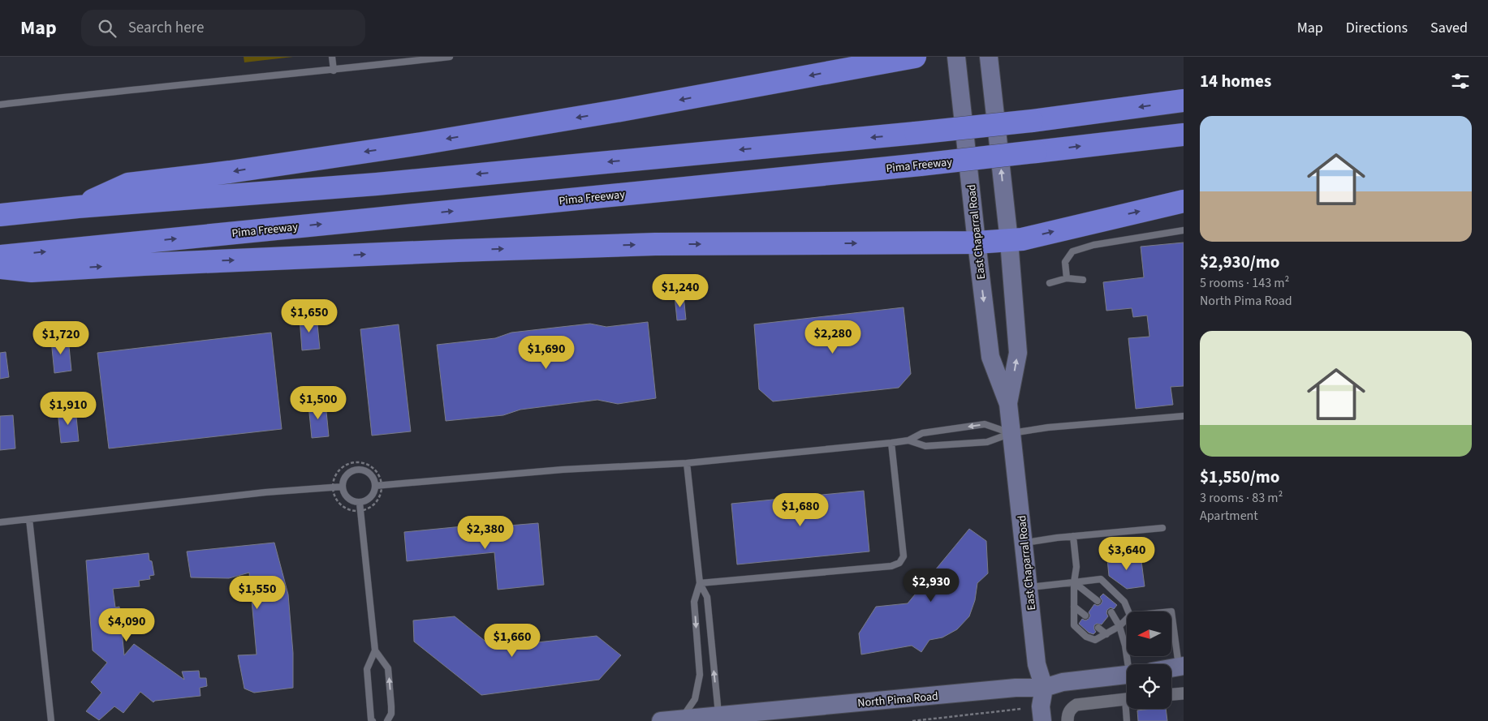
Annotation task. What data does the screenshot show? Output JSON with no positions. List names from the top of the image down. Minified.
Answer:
{"streets":{"highway":["Pima Freeway"],"main road":["East Chaparral Road","North Pima Road"]},"crossings":[["East Chaparral Road","North Pima Road"]],"north":"left","page":{"header":"Map","search":"Search here","nav":["Map","Directions","Saved"],"heading":"14 homes","list":[{"name":"$2,930/mo","note":"5 rooms · 143 m² · North Pima Road"},{"name":"$1,550/mo","note":"3 rooms · 83 m² · Apartment"}],"price":["$1,240","$1,650","$2,280","$1,720","$1,690","$1,500","$1,910","$1,680","$2,380","$3,640","$2,930","$1,550","$4,090","$1,660"]}}
